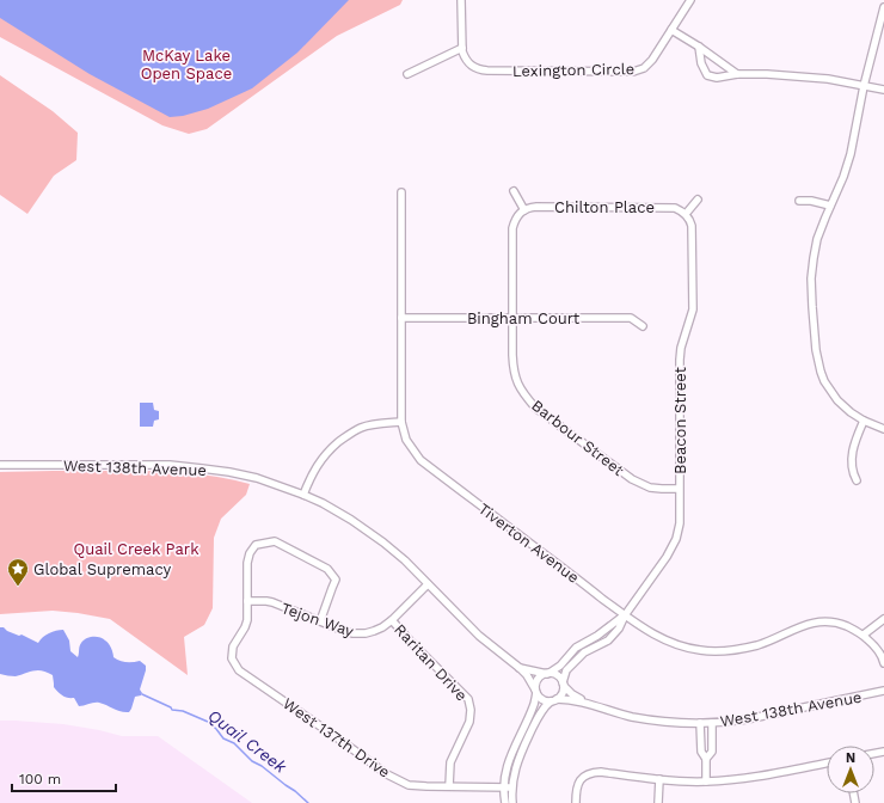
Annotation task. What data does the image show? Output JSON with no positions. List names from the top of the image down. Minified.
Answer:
{"streets":{"street":["Lexington Circle","Chilton Place","Bingham Court","Beacon Street","Barbour Street","West 138th Avenue","Tiverton Avenue","Tejon Way","Raritan Drive","West 137th Drive"]},"crossings":[["Chilton Place","Beacon Street"],["Chilton Place","Barbour Street"],["Bingham Court","Barbour Street"],["Bingham Court","Tiverton Avenue"],["Beacon Street","Barbour Street"],["Beacon Street","West 138th Avenue"],["Beacon Street","Tiverton Avenue"],["West 138th Avenue","Tejon Way"],["Tejon Way","Raritan Drive"],["Tejon Way","West 137th Drive"],["Raritan Drive","West 137th Drive"]],"water":["Quail Creek"],"parks":["McKay Lake Open Space","Quail Creek Park"],"places":{"place":["Global Supremacy"]},"scale_bar":"100 m","north":"top"}
